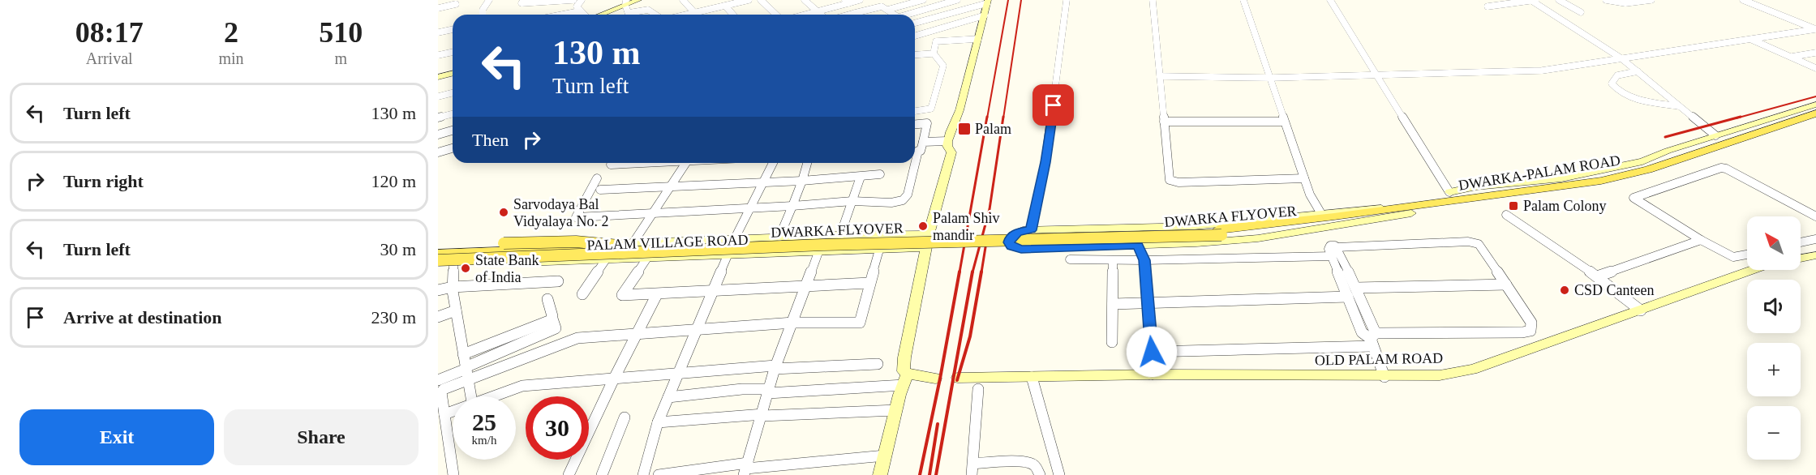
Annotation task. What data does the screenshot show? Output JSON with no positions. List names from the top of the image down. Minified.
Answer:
{"streets":{"main road":["DWARKA-PALAM ROAD","DWARKA FLYOVER"],"street":["PALAM VILLAGE ROAD","OLD PALAM ROAD"]},"crossings":[["DWARKA-PALAM ROAD","DWARKA FLYOVER"]],"places":{"transit":["Palam","Palam Colony"],"other":["Sarvodaya Bal Vidyalaya No. 2","Palam Shiv mandir","State Bank of India","CSD Canteen"]},"north":"top left","page":{"eta":["08:17","Arrival","2","min","510","m"],"turn":["130 m","Turn left"],"list":[{"name":"Turn left","value":"130 m"},{"name":"Turn right","value":"120 m"},{"name":"Turn left","value":"30 m"},{"name":"Arrive at destination","value":"230 m"}],"then":"Then","map_buttons":["+","−"],"speed":"25 km/h","limit":"30","buttons":["Exit","Share"]}}
